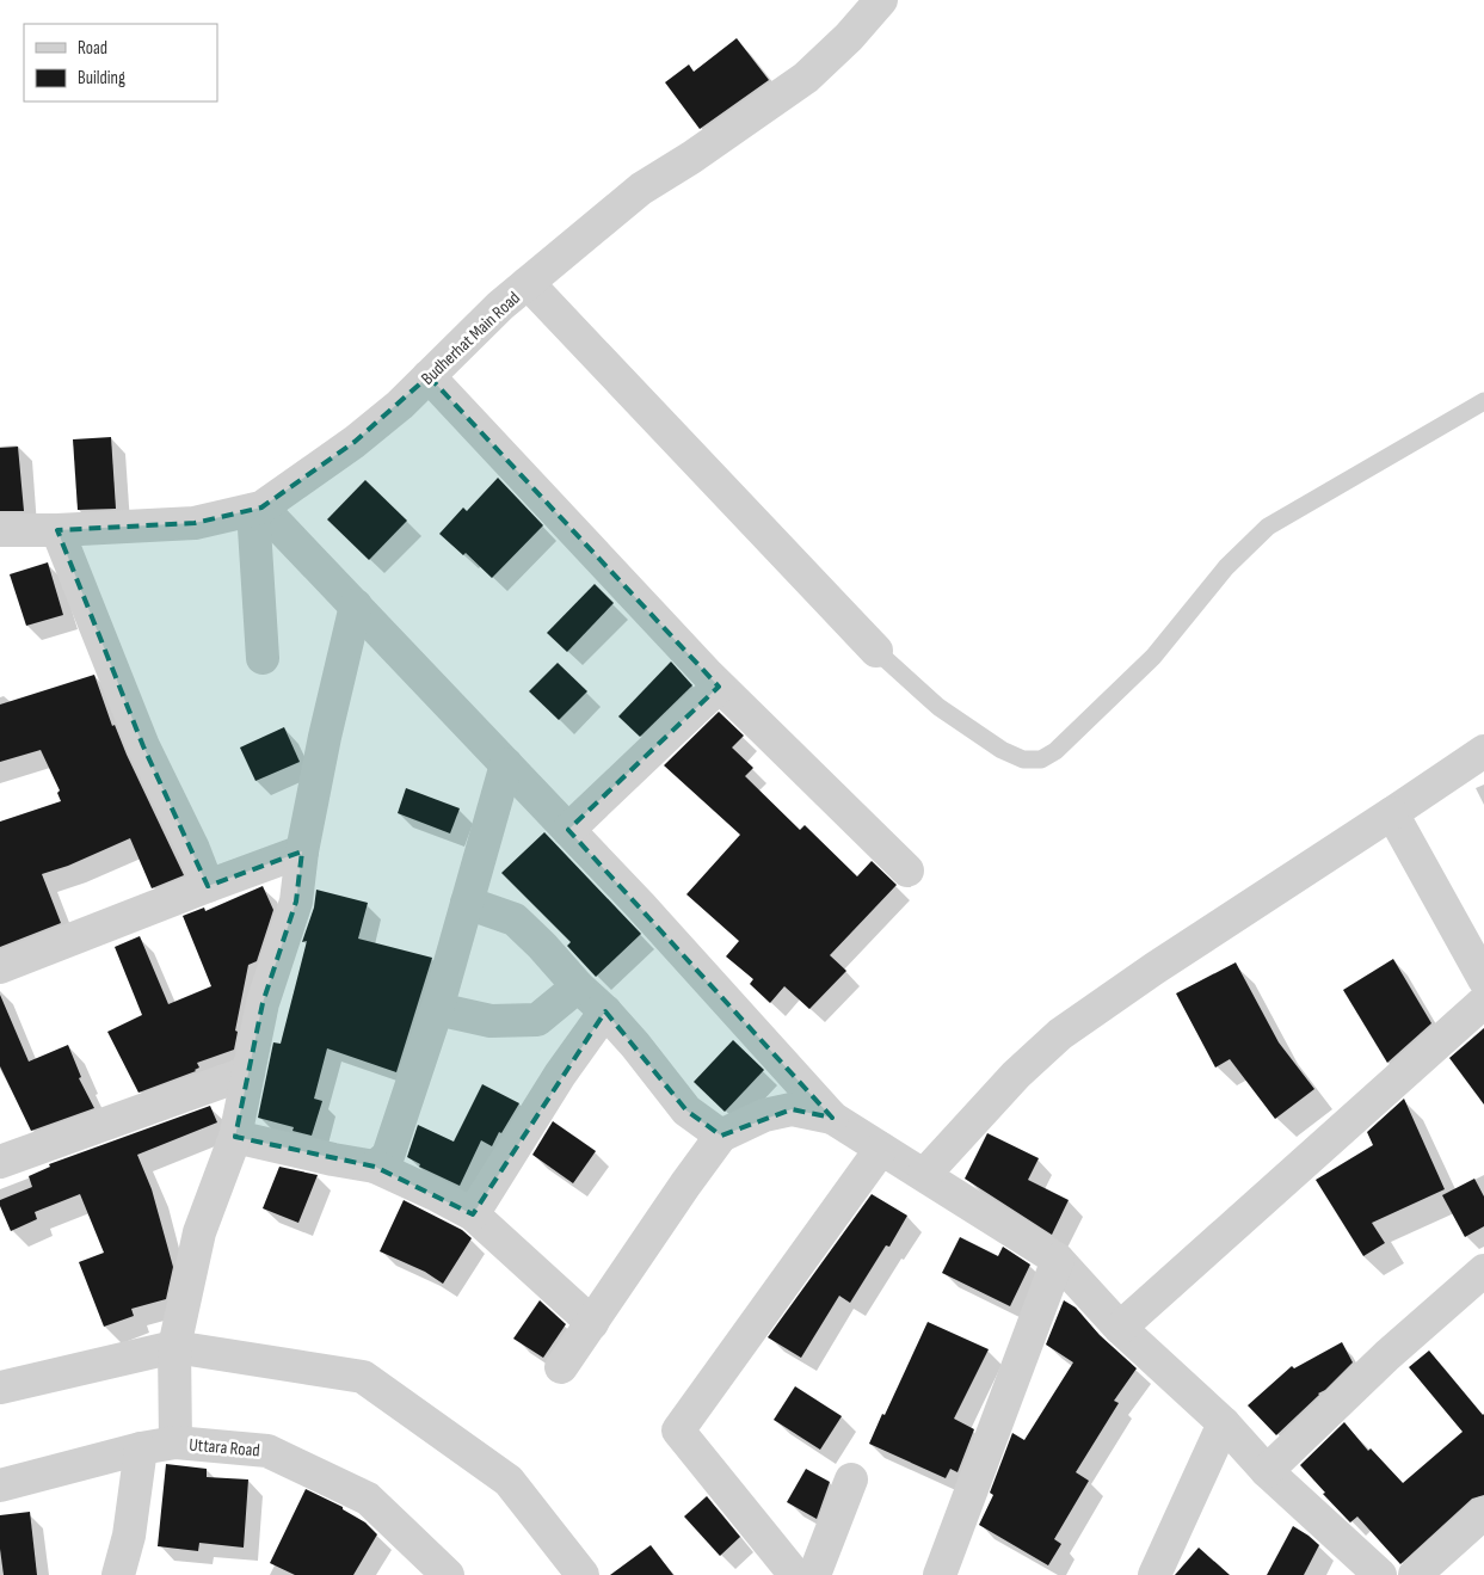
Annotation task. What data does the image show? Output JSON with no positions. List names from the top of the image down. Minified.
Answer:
{"streets":{"street":["Budherhat Main Road","Uttara Road"]},"legend":["Road","Building"]}
